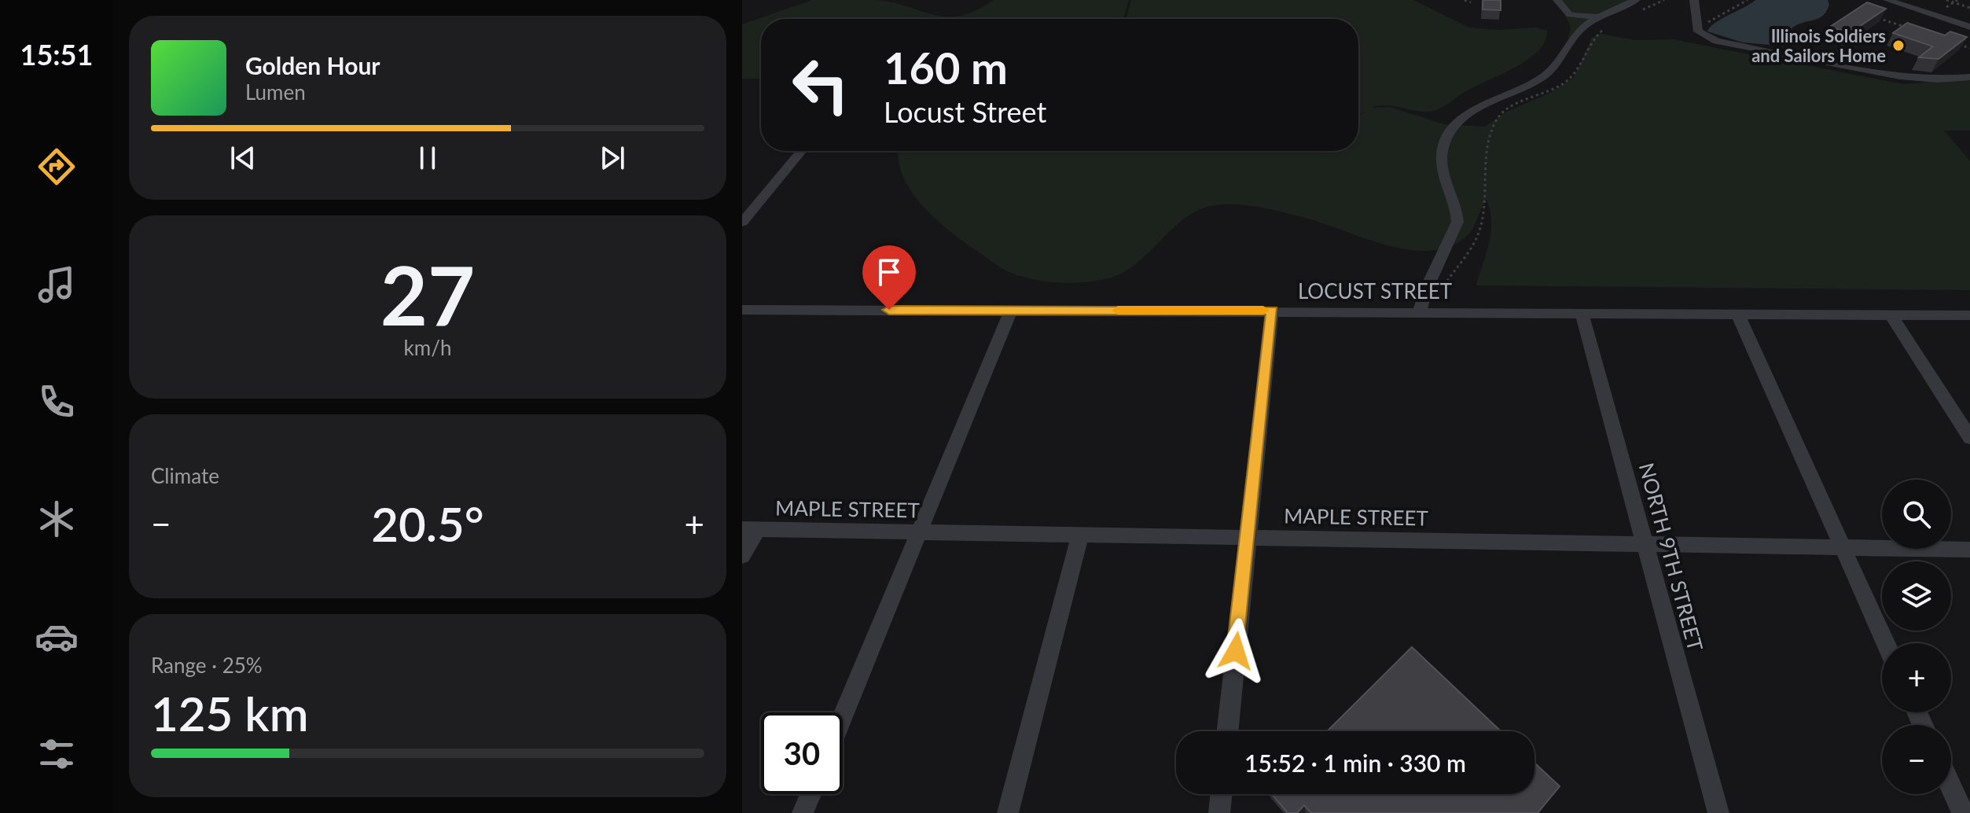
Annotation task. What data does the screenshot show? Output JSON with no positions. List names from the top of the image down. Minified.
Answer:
{"streets":{"street":["LOCUST STREET","MAPLE STREET","NORTH 9TH STREET"]},"crossings":[["LOCUST STREET","NORTH 9TH STREET"],["MAPLE STREET","NORTH 9TH STREET"]],"places":["Illinois Soldiers and Sailors Home"],"page":{"tabs":"15:51","turn":["160 m","Locust Street"],"song":["Golden Hour","Lumen"],"tile":[["27","km/h"],"Climate",["Range · 25%","125 km"]],"map_buttons":["+","−"],"heat":["−","20.5°","+"],"limit":"30","trip":"15:52 · 1 min · 330 m"}}
